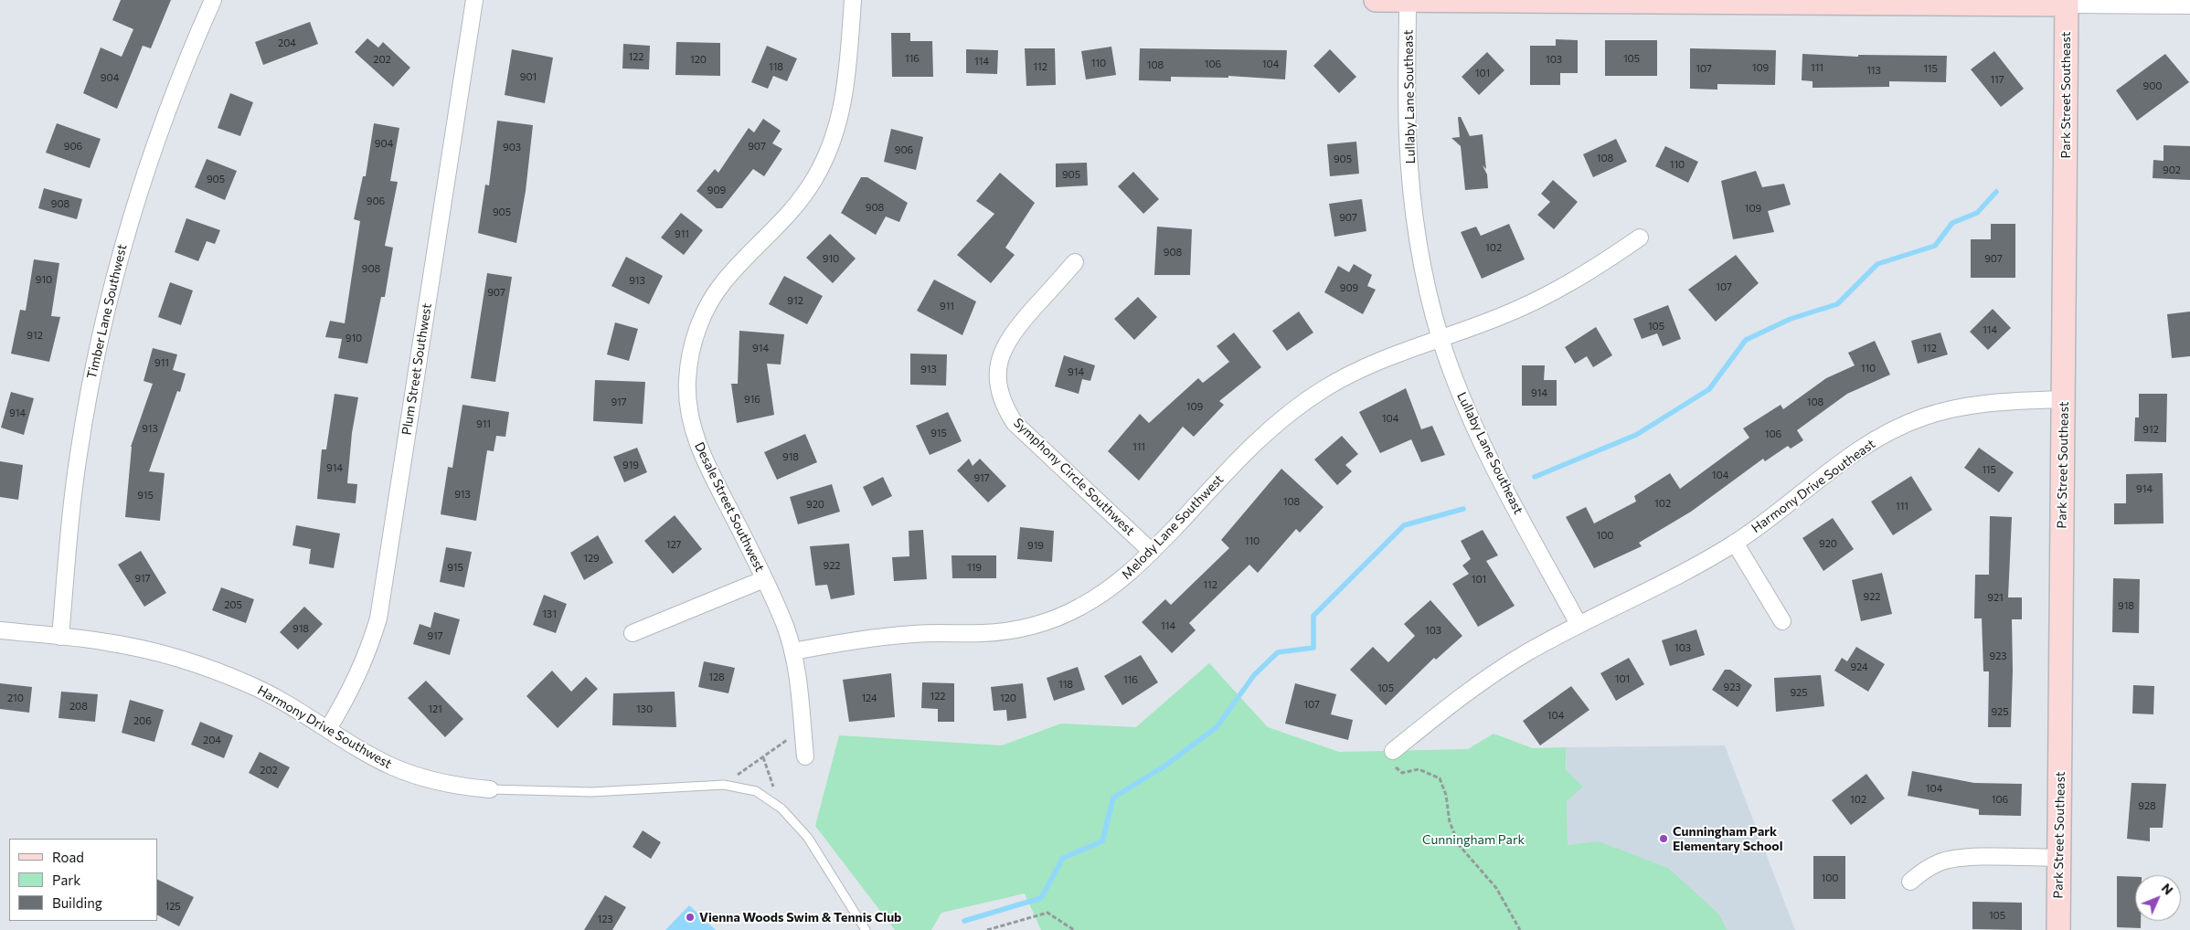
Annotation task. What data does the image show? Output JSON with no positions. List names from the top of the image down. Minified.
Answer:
{"streets":{"main road":["Park Street Southeast"],"street":["Lullaby Lane Southeast","Timber Lane Southwest","Plum Street Southwest","Symphony Circle Southwest","Harmony Drive Southeast","Desale Street Southwest","Melody Lane Southwest","Harmony Drive Southwest"]},"crossings":[["Park Street Southeast","Harmony Drive Southeast"],["Lullaby Lane Southeast","Harmony Drive Southeast"],["Lullaby Lane Southeast","Melody Lane Southwest"],["Timber Lane Southwest","Harmony Drive Southwest"],["Plum Street Southwest","Harmony Drive Southwest"],["Symphony Circle Southwest","Melody Lane Southwest"],["Desale Street Southwest","Melody Lane Southwest"]],"parks":["Cunningham Park"],"places":["Cunningham Park Elementary School","Vienna Woods Swim & Tennis Club"],"house_numbers":["204","122","116","105","202","120","103","114","110","106","104","108","118","112","109","111","107","115","113","101","901","904","117","900","904","906","907","903","906","108","905","110","902","905","905","909","906","908","908","109","905","907","911","102","908","910","907","908","910","913","107","909","907","912","911","105","114","912","910","914","112","911","110","913","914","914","916","917","108","109","914","104","911","913","912","915","106","111","918","919","914","115","104","917","914","913","915","108","102","920","111","100","110","920","127","919","129","922","915","119","917","101","112","922","921","205","918","131","114","918","103","917","103","923","924","128","101","116","118","923","105","925","122","210","124","120","107","208","121","130","925","104","206","204","202","104","102","106","928","100","125","105","123"],"legend":["Road","Park","Building"],"north":"top right"}
